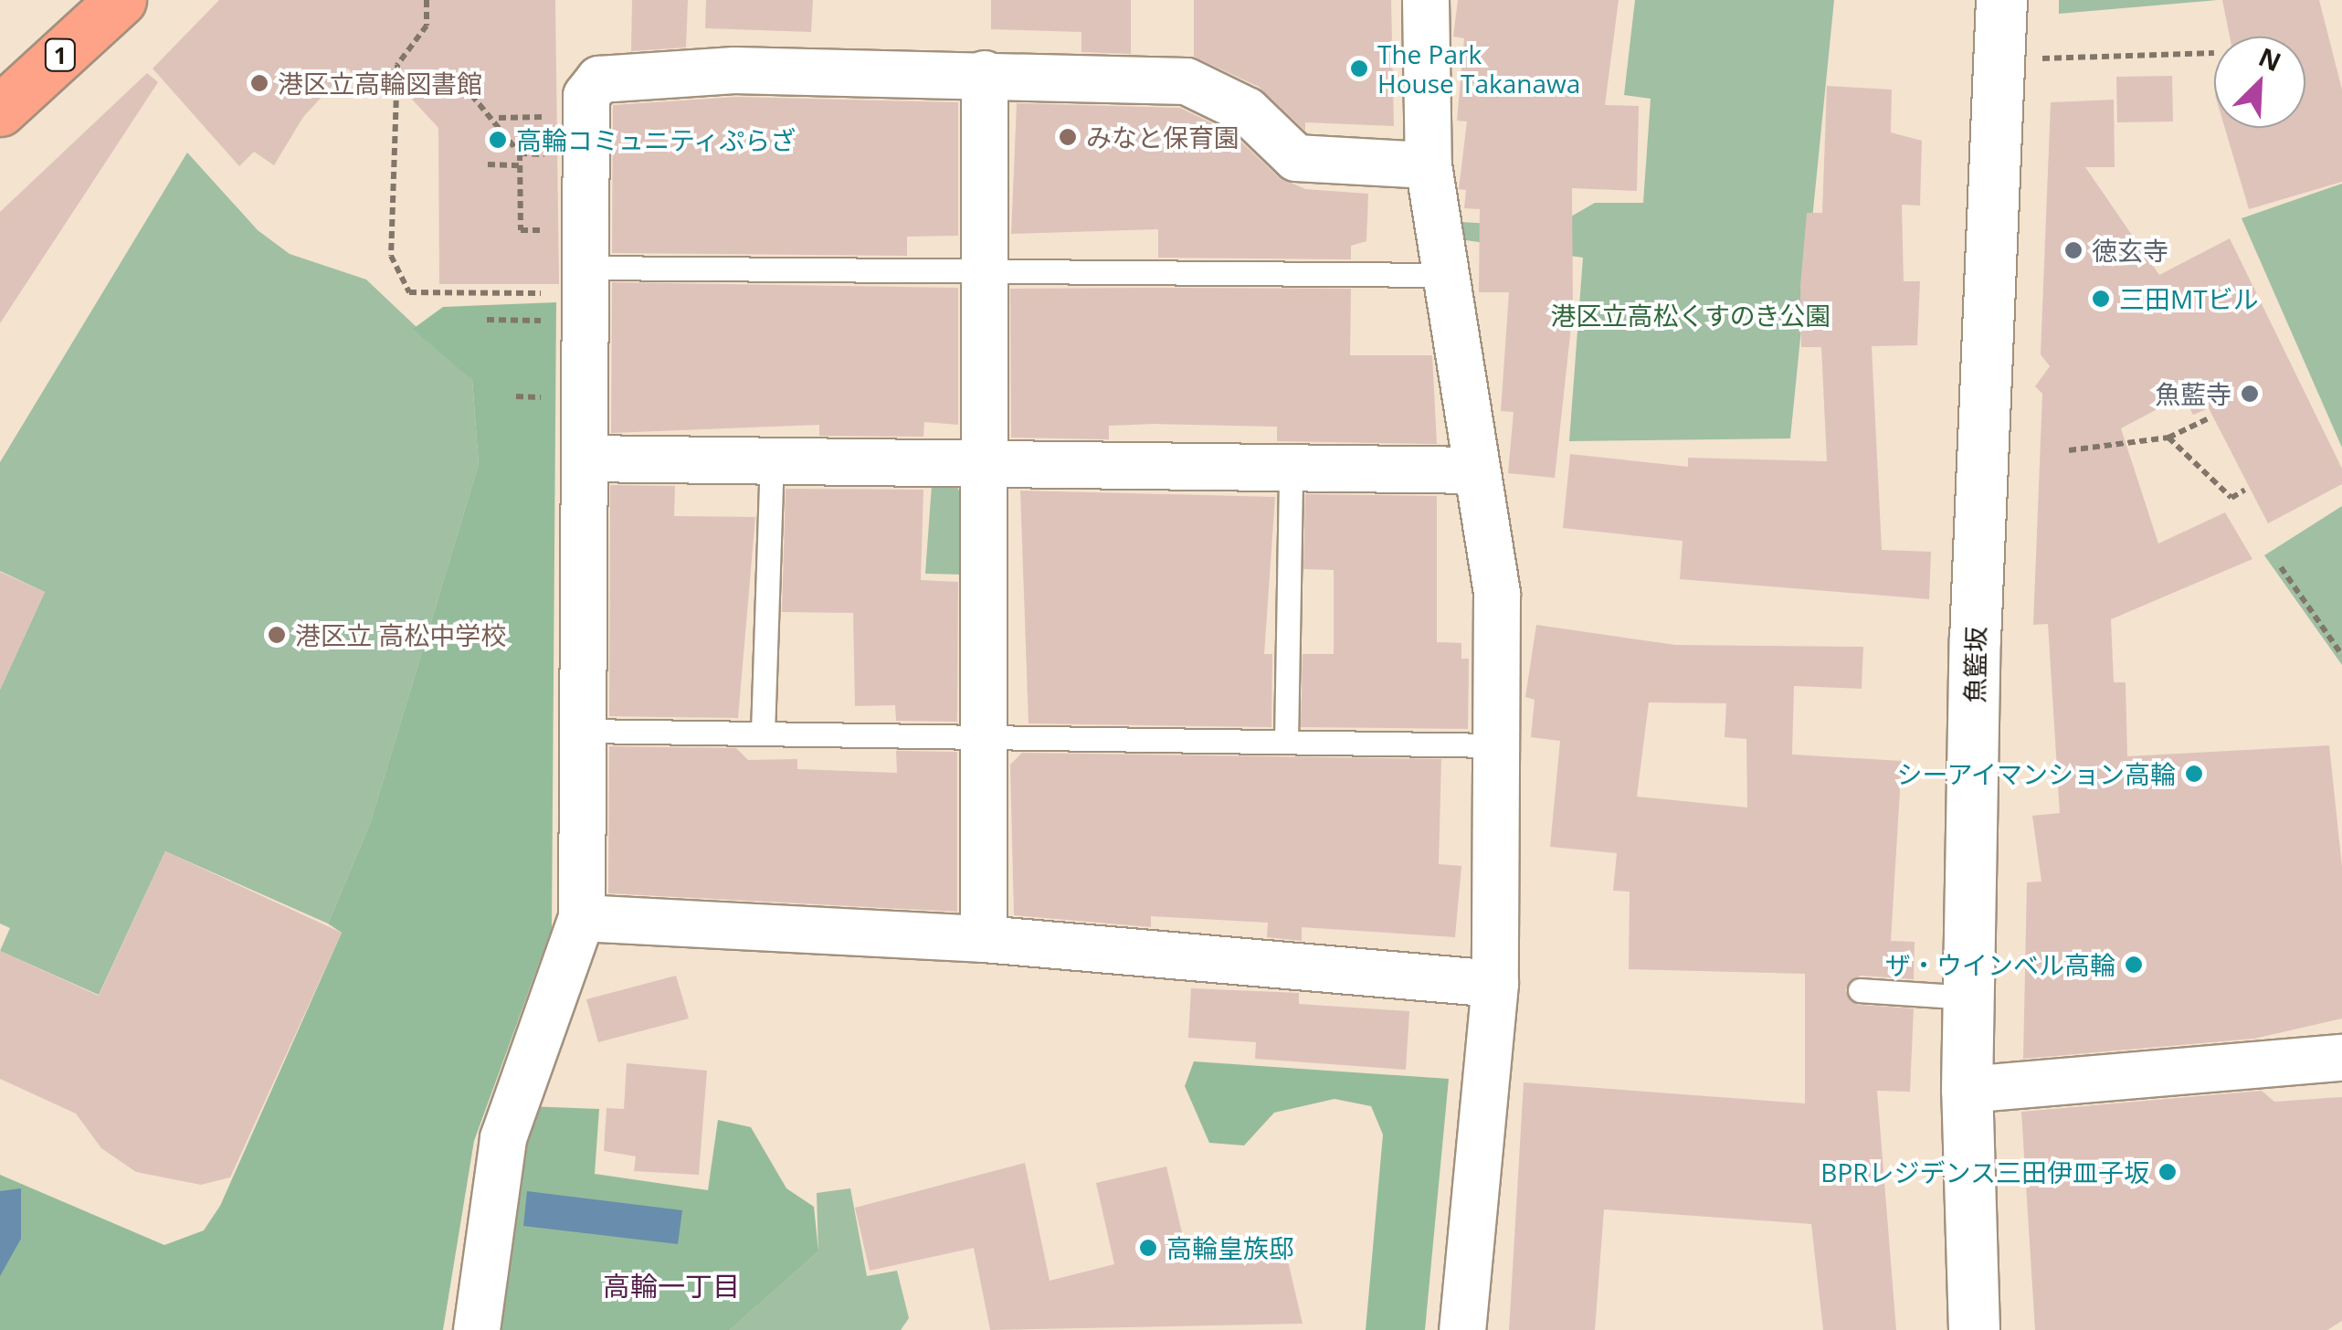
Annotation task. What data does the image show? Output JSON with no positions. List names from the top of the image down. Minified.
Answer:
{"streets":{"highway":["1"],"main road":["魚籃坂"]},"districts":["高輪一丁目"],"parks":["港区立高松くすのき公園"],"places":["The Park House Takanawa","港区立高輪図書館","みなと保育園","高輪コミュニティぷらざ","徳玄寺","三田MTビル","魚藍寺","港区立 高松中学校","シーアイマンション高輪","ザ・ウインベル高輪","BPRレジデンス三田伊皿子坂","高輪皇族邸"],"north":"top right"}
